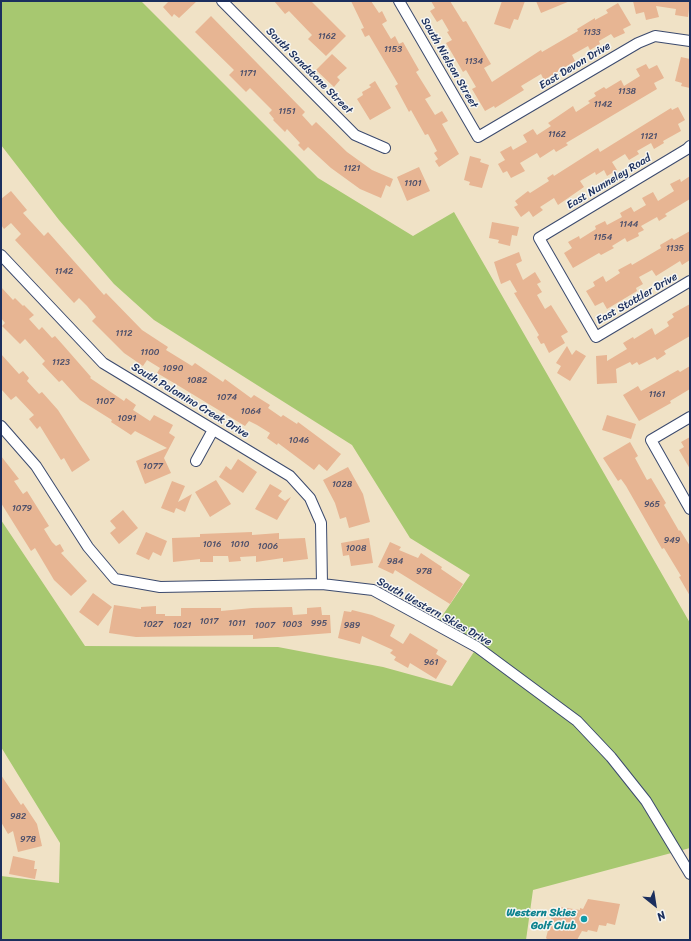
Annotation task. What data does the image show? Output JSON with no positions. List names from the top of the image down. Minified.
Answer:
{"streets":{"street":["South Nielson Street","East Devon Drive","South Sandstone Street","East Nunneley Road","East Stottler Drive","South Palomino Creek Drive","South Western Skies Drive"]},"crossings":[["South Nielson Street","East Devon Drive"],["East Nunneley Road","East Stottler Drive"],["South Palomino Creek Drive","South Western Skies Drive"]],"places":["Western Skies Golf Club"],"house_numbers":["1133","1162","1153","1134","1171","1138","1142","1151","1162","1121","1121","1101","1144","1154","1135","1142","1112","1100","1123","1090","1082","1161","1074","1107","1064","1091","1046","1077","1028","965","1079","949","1016","1010","1006","1008","984","978","1017","1011","995","1027","1003","1021","1007","989","961","982","978"],"north":"bottom right"}
